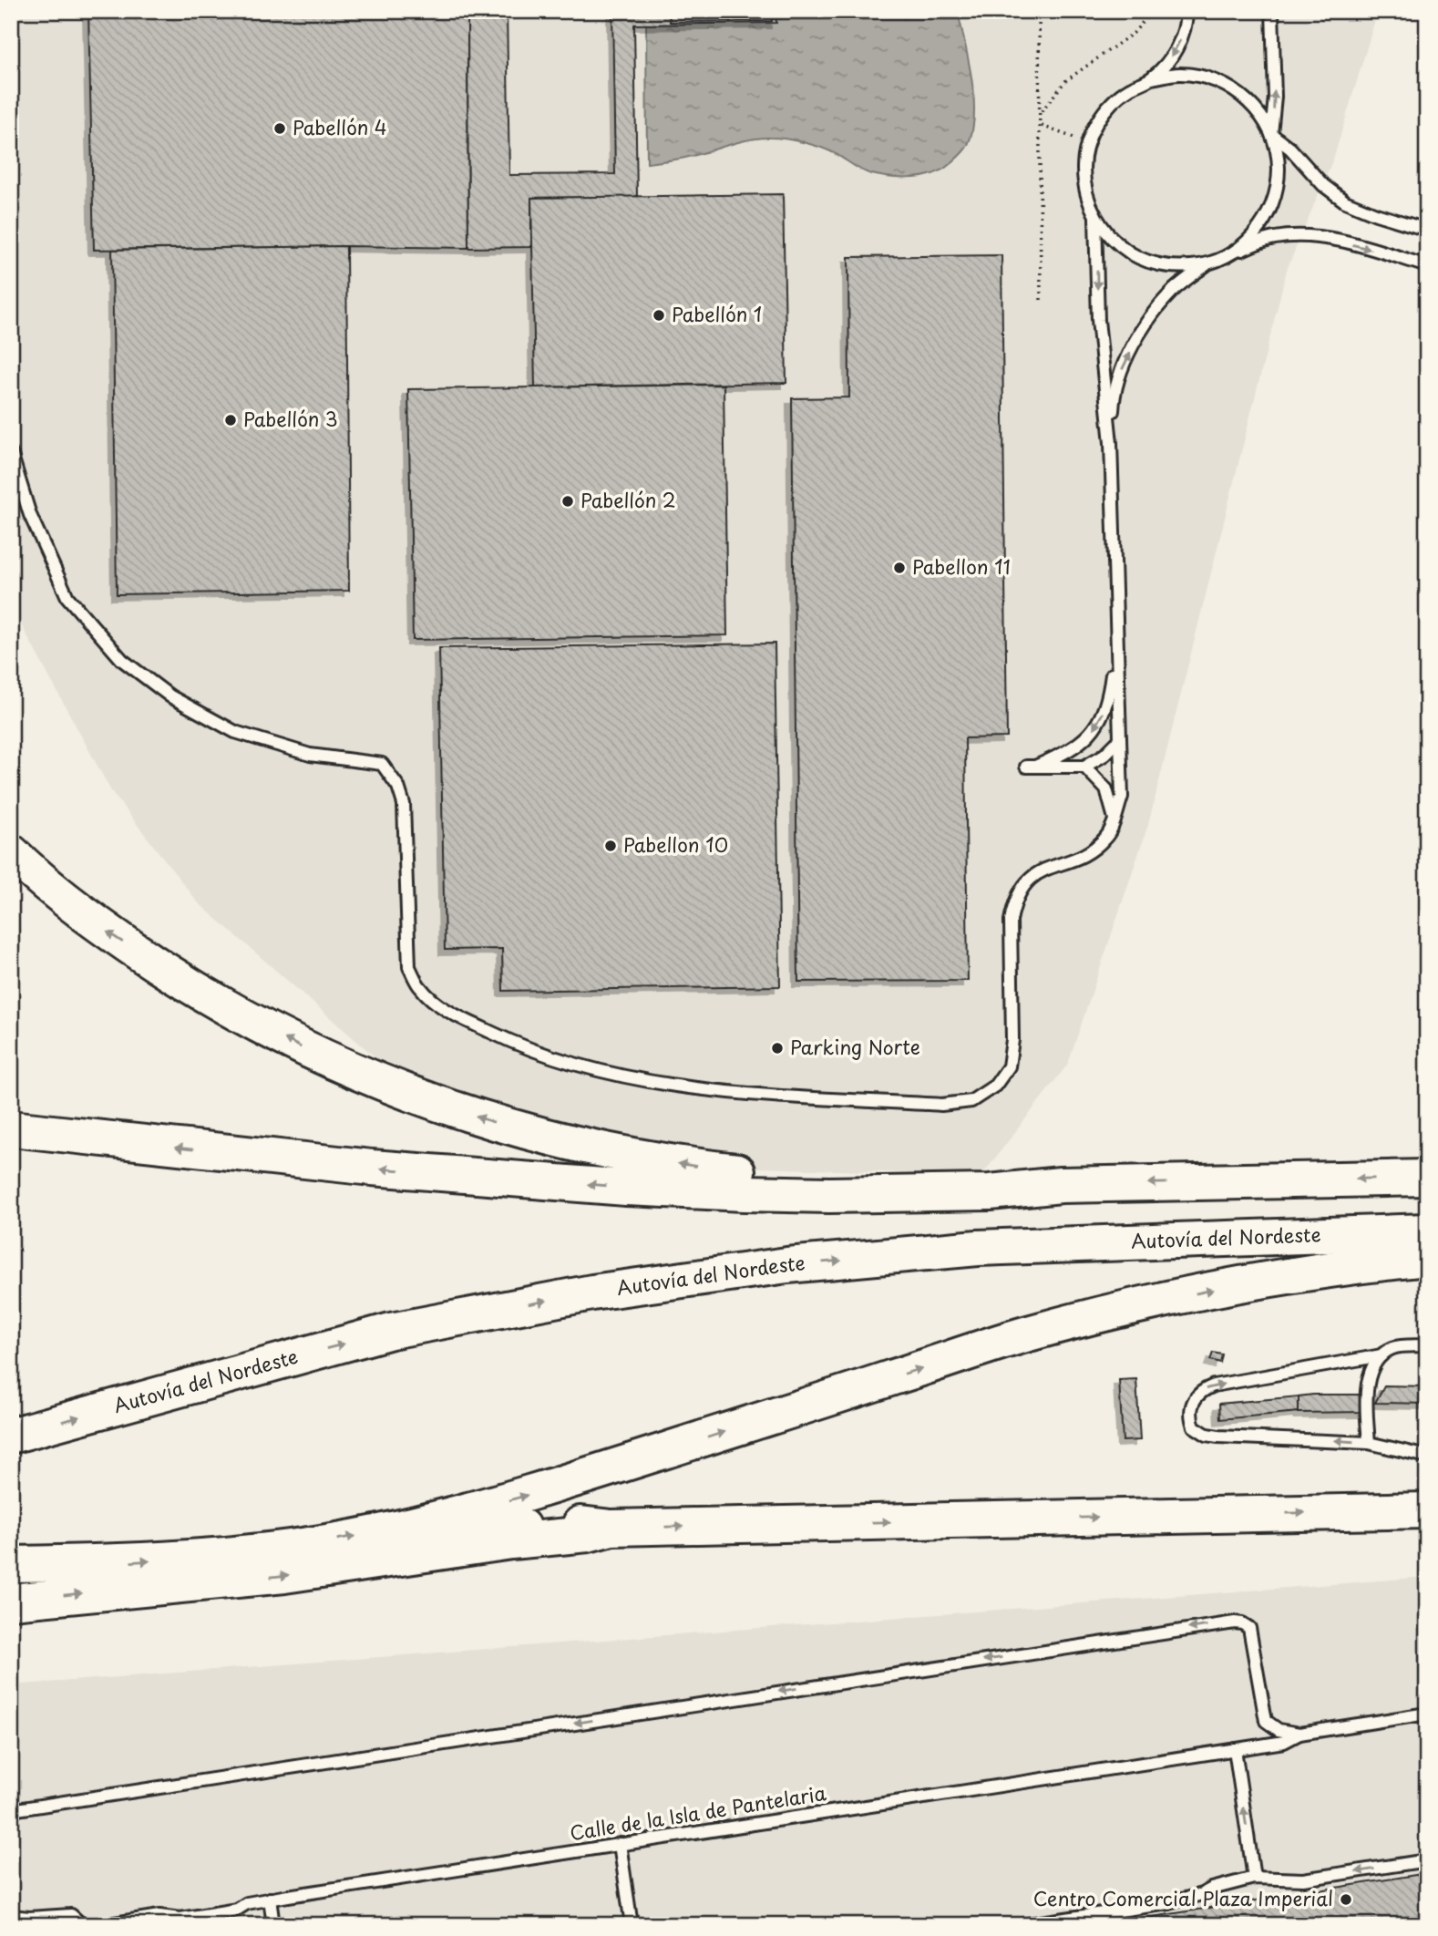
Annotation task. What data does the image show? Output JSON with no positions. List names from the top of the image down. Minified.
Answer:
{"streets":{"main road":["Autovía del Nordeste"],"lane":["Calle de la Isla de Pantelaria"]},"places":["Pabellón 4","Pabellón 1","Pabellón 3","Pabellón 2","Pabellon 11","Pabellon 10","Parking Norte","Centro Comercial Plaza Imperial"]}
